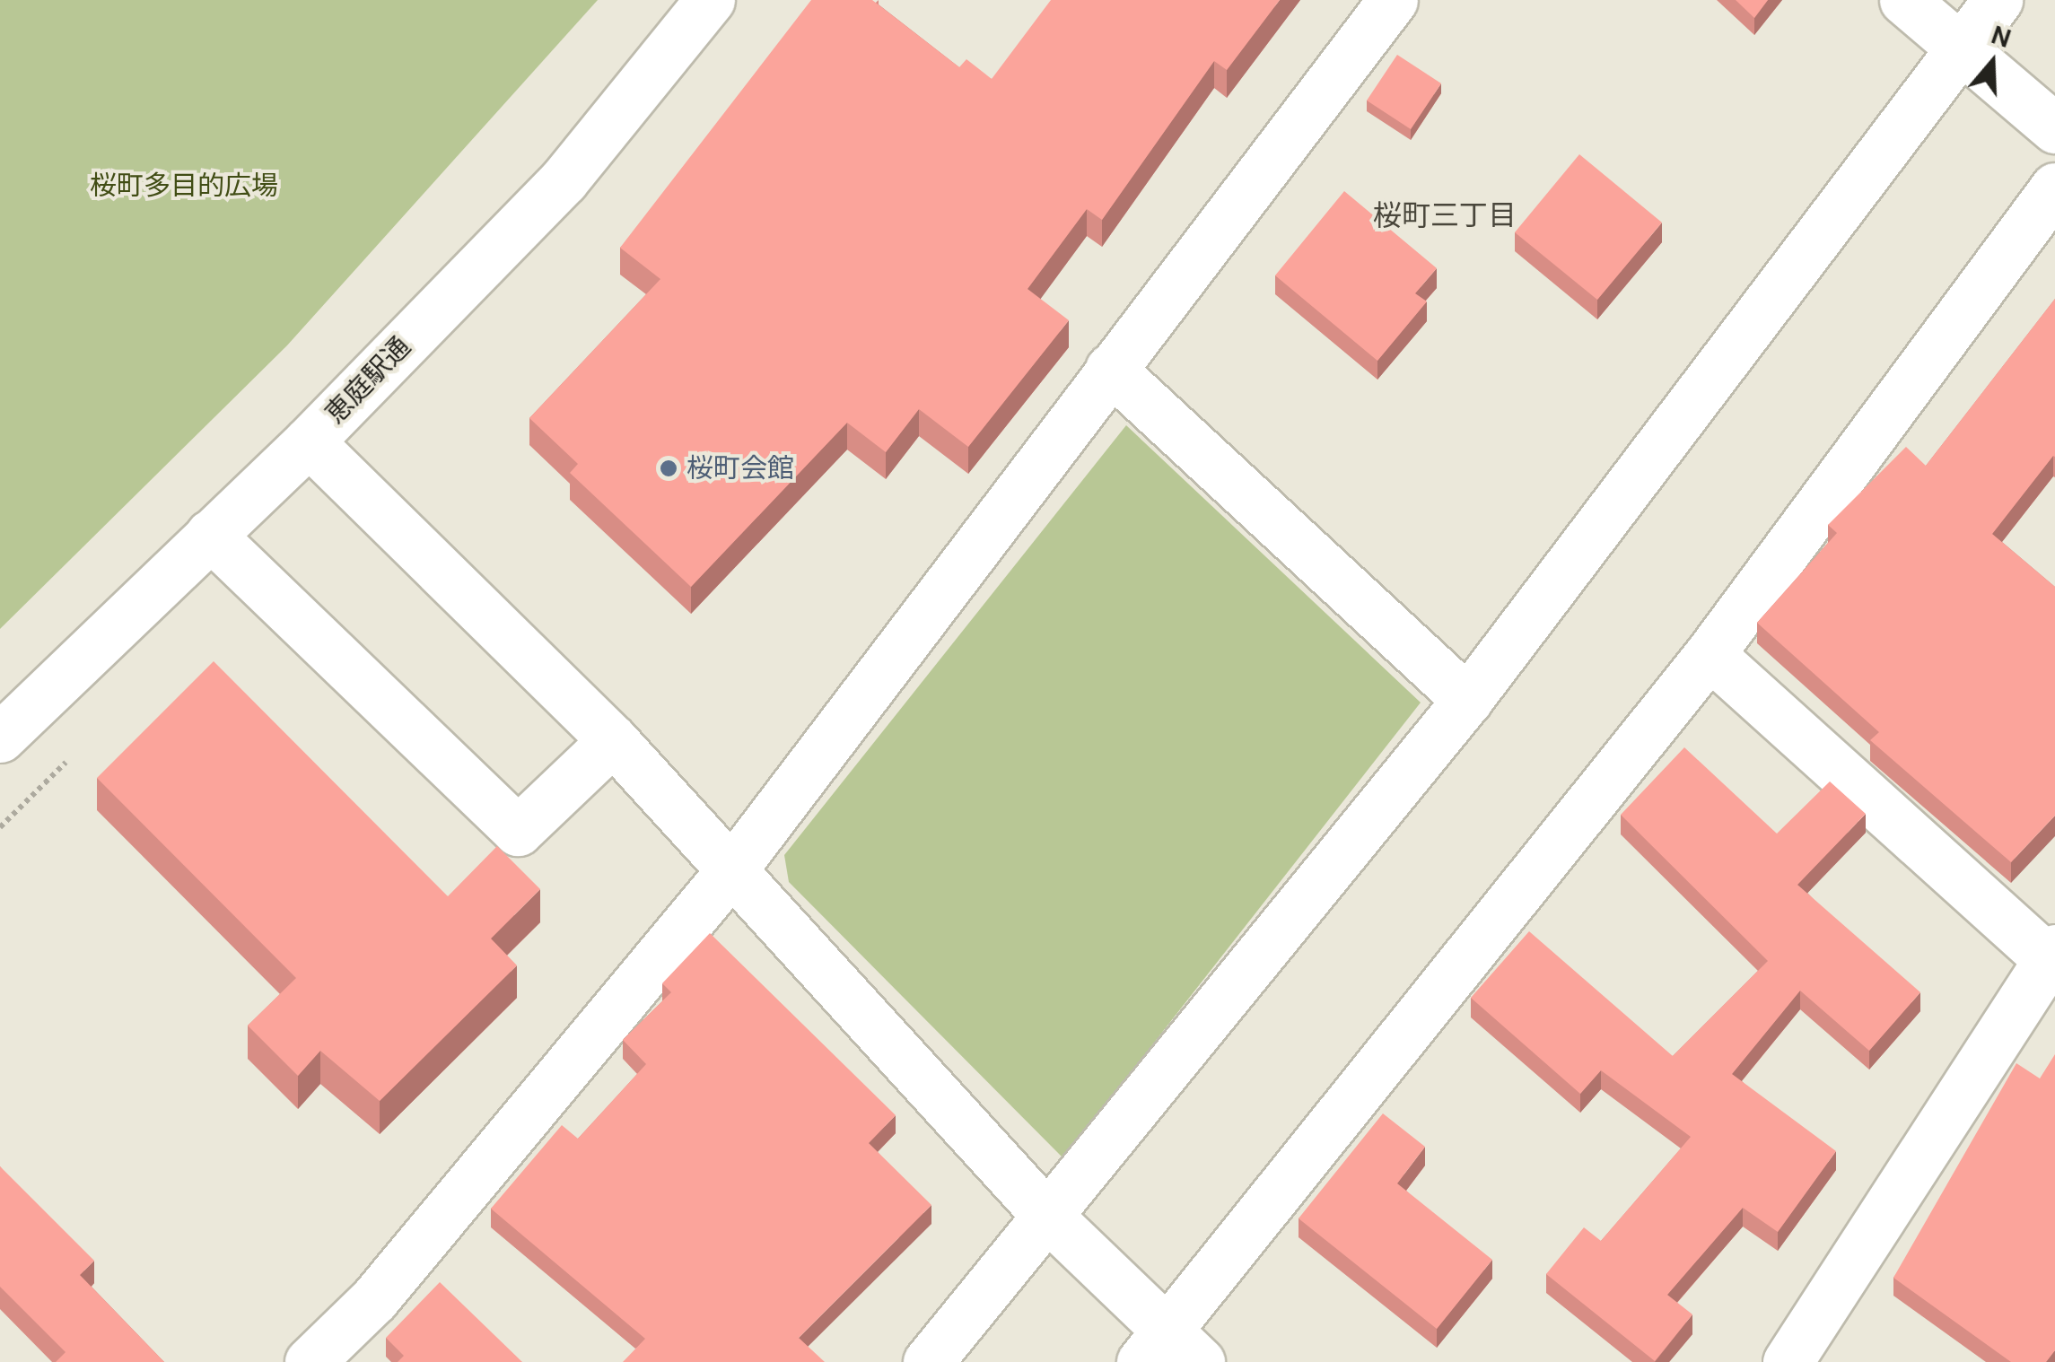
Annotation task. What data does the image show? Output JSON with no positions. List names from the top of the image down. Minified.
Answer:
{"streets":{"street":["恵庭駅通"]},"districts":["桜町三丁目"],"parks":["桜町多目的広場"],"places":["桜町会館"],"north":"top"}
